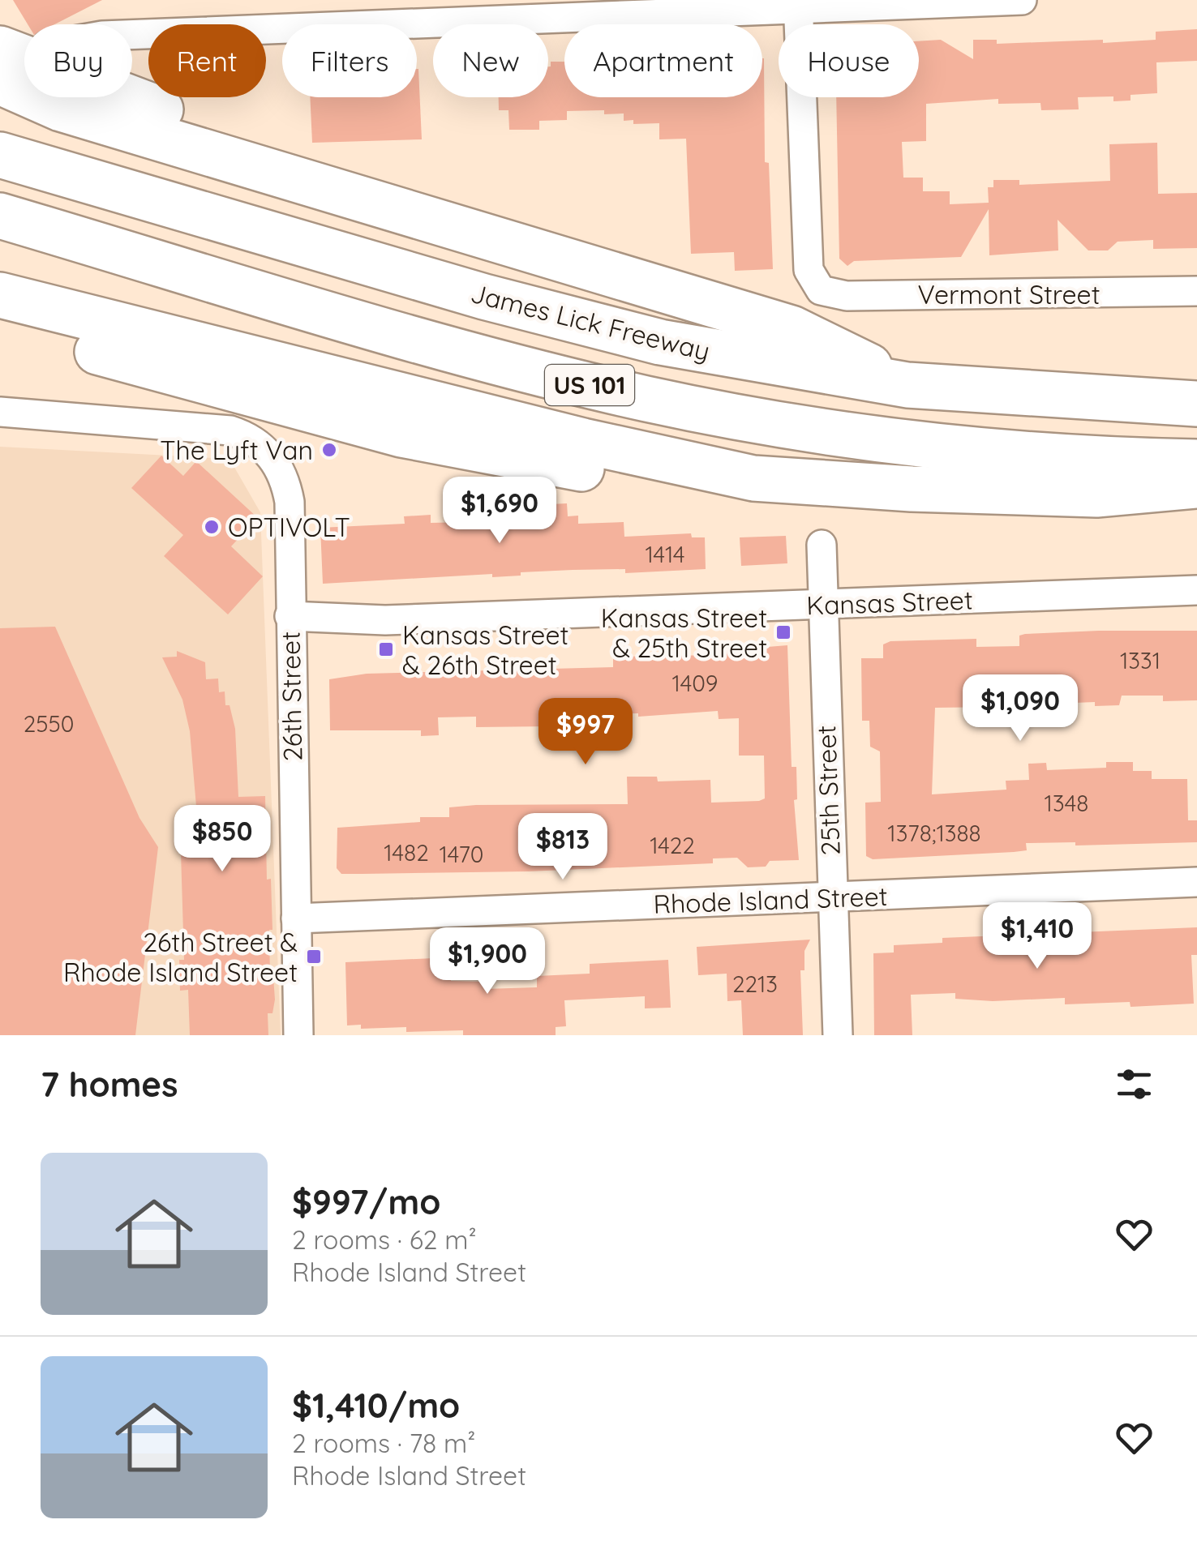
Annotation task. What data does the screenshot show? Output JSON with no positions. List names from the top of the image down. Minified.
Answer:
{"streets":{"highway":["James Lick Freeway","US 101"],"street":["Vermont Street","Kansas Street","26th Street","25th Street","Rhode Island Street"]},"crossings":[["Kansas Street","26th Street"],["Kansas Street","25th Street"],["26th Street","Rhode Island Street"],["25th Street","Rhode Island Street"]],"places":{"other":["The Lyft Van","OPTIVOLT"],"transit":["Kansas Street & 25th Street","Kansas Street & 26th Street","26th Street & Rhode Island Street"]},"house_numbers":["1414","1331","1409","2550","1348","1378;1388","1422","1482","1470","2213"],"page":{"chip":["Buy","Rent","Filters","New","Apartment","House"],"price":["$1,690","$1,090","$997","$850","$813","$1,410","$1,900"],"heading":"7 homes","list":[{"name":"$997/mo","note":"2 rooms · 62 m² · Rhode Island Street"},{"name":"$1,410/mo","note":"2 rooms · 78 m² · Rhode Island Street"}]}}
